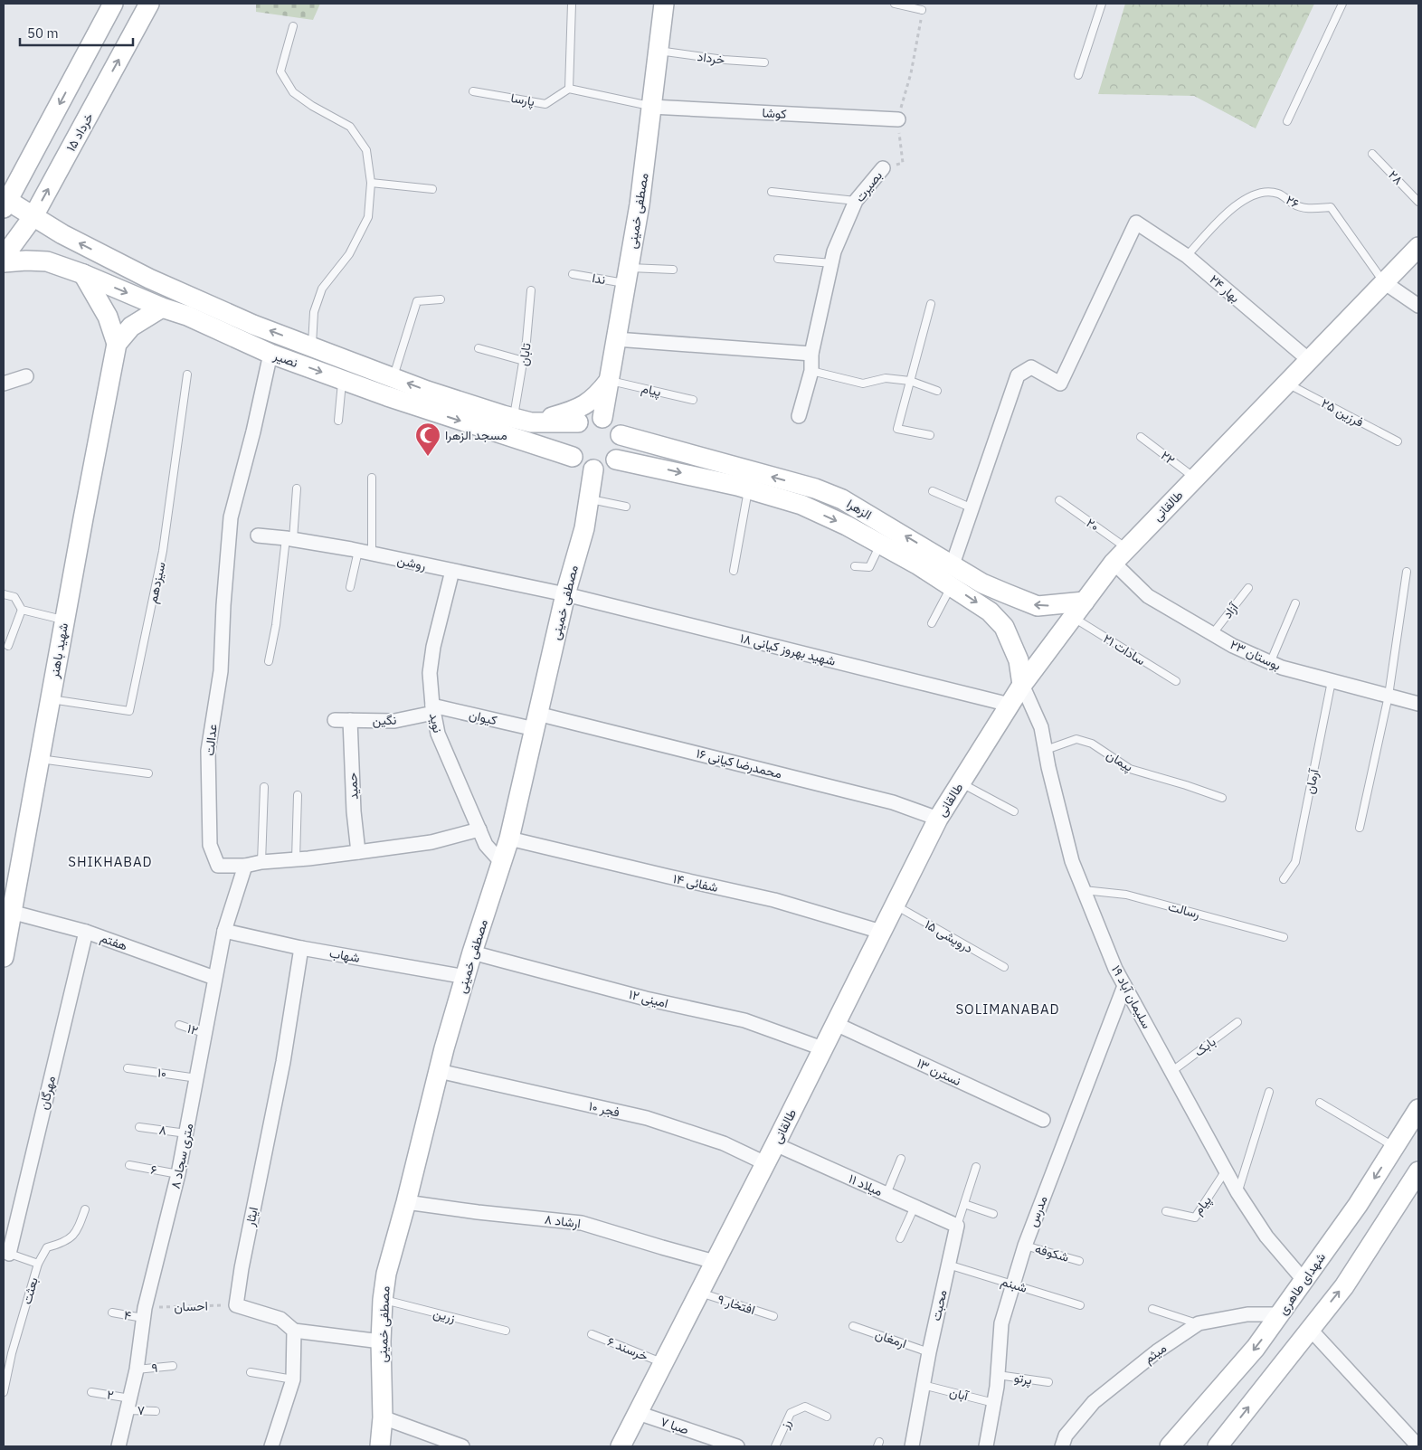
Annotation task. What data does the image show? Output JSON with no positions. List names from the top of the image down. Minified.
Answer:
{"streets":{"street":["کوشا","۱۵ خرداد","بصیرت","مصطفی خمینی","بهار ۲۴","نصیر","طالقانی","الزهرا","روشن","شهید بهروز کیانی ۱۸","شهید باهنر","بوستان ۲۳","کیوان","نگین","نوید","عدالت","محمدرضا کیانی ۱۶","حمید","شفائی ۱۴","هفتم","شهاب","سلیمان آباد ۱۹","امینی ۱۲","نسترن ۱۳","مهرگان","فجر ۱۰","۸ متری سجاد","میلاد ۱۱","مدرس","ایثار","ارشاد ۸","شهدای طاهری","محبت","میثم","صبا ۷"],"lane":["خرداد","پارسا","۲۸","۲۶","ندا","تابان","پیام","فرزین ۲۵","۲۲","۲۰","سیزدهم","آزاد","سادات ۲۱","پیمان","آرمان","رسالت","درویشی ۱۵","۱۲","بابک","۱۰","۸","۶","شکوفه","شبنم","بعثت","افتخار ۹","۴","زرین","ارمغان","خرسند ۶","۹","پرتو","آبان","۲","۷","رز"],"path":["احسان"]},"crossings":[["خرداد","مصطفی خمینی"],["کوشا","بصیرت"],["کوشا","مصطفی خمینی"],["۲۶","بهار ۲۴"],["۲۶","طالقانی"],["مصطفی خمینی","ندا"],["مصطفی خمینی","نصیر"],["مصطفی خمینی","پیام"],["مصطفی خمینی","الزهرا"],["مصطفی خمینی","روشن"],["مصطفی خمینی","شهید بهروز کیانی ۱۸"],["مصطفی خمینی","کیوان"],["مصطفی خمینی","نوید"],["مصطفی خمینی","محمدرضا کیانی ۱۶"],["مصطفی خمینی","شفائی ۱۴"],["مصطفی خمینی","شهاب"],["مصطفی خمینی","امینی ۱۲"],["مصطفی خمینی","فجر ۱۰"],["مصطفی خمینی","ارشاد ۸"],["مصطفی خمینی","زرین"],["بهار ۲۴","طالقانی"],["نصیر","الزهرا"],["نصیر","عدالت"],["پیام","سلیمان آباد ۱۹"],["فرزین ۲۵","طالقانی"],["۲۲","طالقانی"],["طالقانی","الزهرا"],["طالقانی","۲۰"],["طالقانی","شهید بهروز کیانی ۱۸"],["طالقانی","سادات ۲۱"],["طالقانی","بوستان ۲۳"],["طالقانی","محمدرضا کیانی ۱۶"],["طالقانی","شفائی ۱۴"],["طالقانی","درویشی ۱۵"],["طالقانی","سلیمان آباد ۱۹"],["طالقانی","امینی ۱۲"],["طالقانی","نسترن ۱۳"],["طالقانی","فجر ۱۰"],["طالقانی","میلاد ۱۱"],["طالقانی","ارشاد ۸"],["طالقانی","افتخار ۹"],["طالقانی","خرسند ۶"],["طالقانی","صبا ۷"],["الزهرا","سلیمان آباد ۱۹"],["روشن","شهید بهروز کیانی ۱۸"],["روشن","نوید"],["سیزدهم","شهید باهنر"],["آزاد","بوستان ۲۳"],["شهید باهنر","هفتم"],["بوستان ۲۳","آرمان"],["کیوان","نگین"],["کیوان","نوید"],["کیوان","محمدرضا کیانی ۱۶"],["نگین","نوید"],["نگین","حمید"],["نوید","عدالت"],["عدالت","حمید"],["عدالت","۸ متری سجاد"],["پیمان","سلیمان آباد ۱۹"],["رسالت","سلیمان آباد ۱۹"],["هفتم","مهرگان"],["هفتم","۸ متری سجاد"],["شهاب","۸ متری سجاد"],["شهاب","ایثار"],["سلیمان آباد ۱۹","بابک"],["سلیمان آباد ۱۹","مدرس"],["سلیمان آباد ۱۹","شهدای طاهری"],["۱۲","۸ متری سجاد"],["۱۰","۸ متری سجاد"],["مهرگان","بعثت"],["۸","۸ متری سجاد"],["۸ متری سجاد","۶"],["۸ متری سجاد","احسان"],["۸ متری سجاد","۴"],["۸ متری سجاد","۹"],["۸ متری سجاد","۲"],["۸ متری سجاد","۷"],["میلاد ۱۱","محبت"],["مدرس","شکوفه"],["مدرس","شبنم"],["مدرس","پرتو"],["مدرس","آبان"],["ایثار","احسان"],["شهدای طاهری","میثم"],["شبنم","محبت"],["محبت","ارمغان"],["محبت","آبان"],["احسان","۴"],["۲","۷"]],"one_way":["نصیر"],"districts":["SHIKHABAD","SOLIMANABAD"],"places":{"mosque":["مسجد الزهرا"]},"scale_bar":"50 m"}
